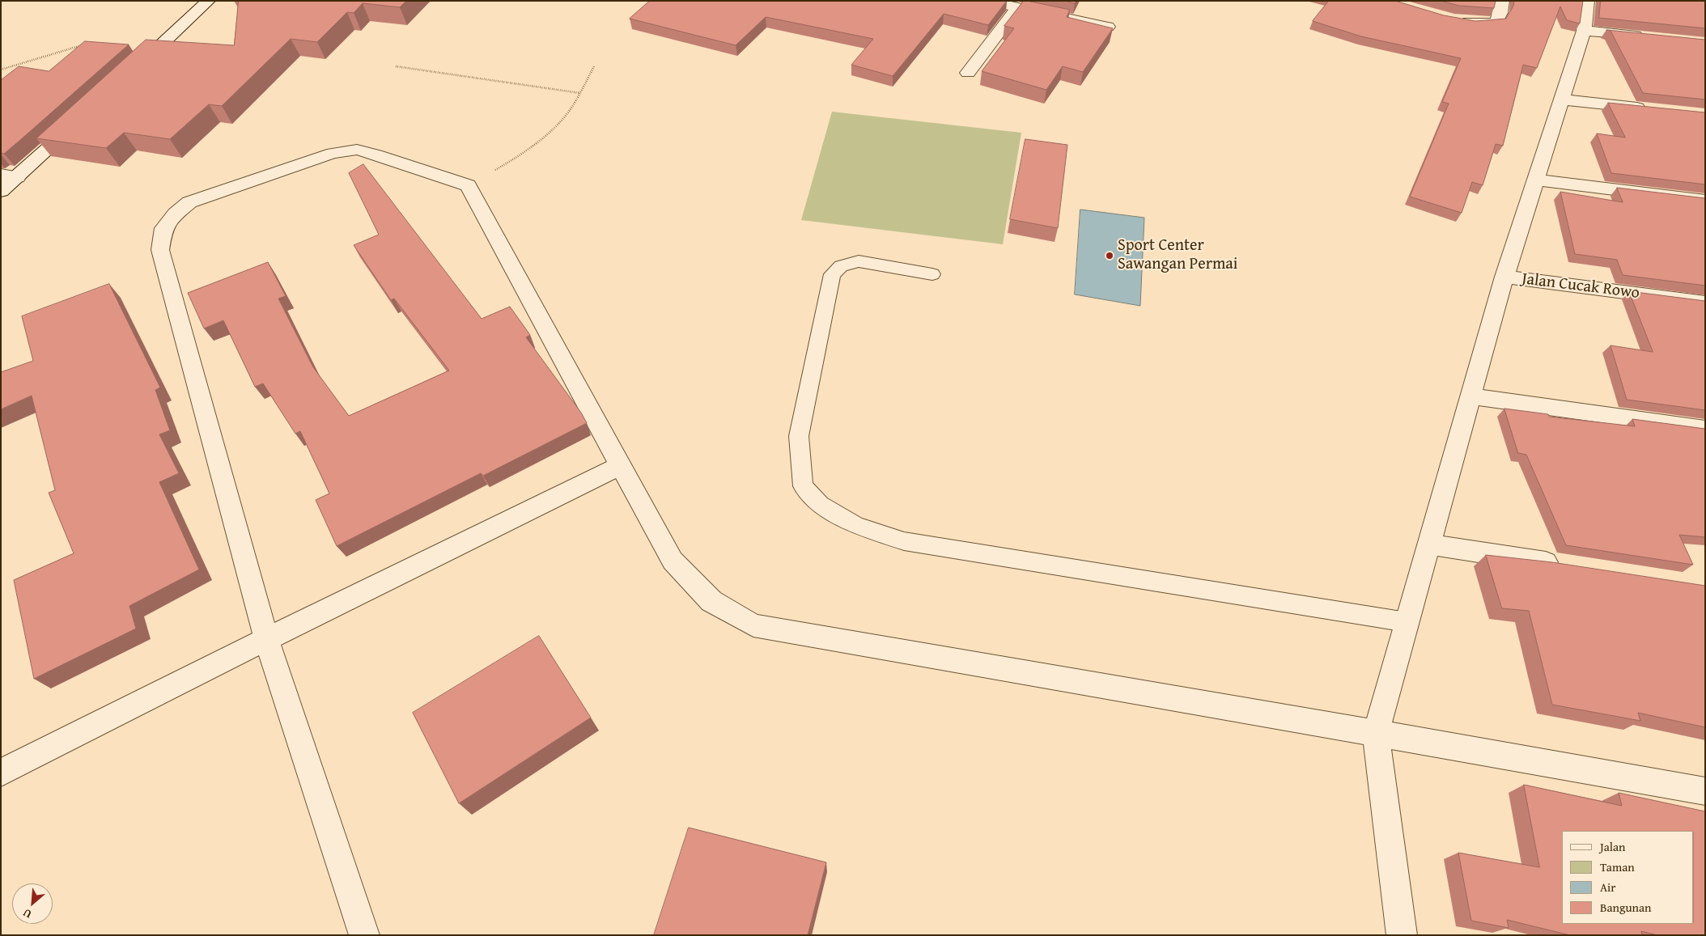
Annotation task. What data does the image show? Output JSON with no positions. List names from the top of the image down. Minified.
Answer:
{"streets":{"street":["Jalan Cucak Rowo"]},"places":["Sport Center Sawangan Permai"],"legend":["Jalan","Taman","Air","Bangunan"],"north":"bottom left"}
